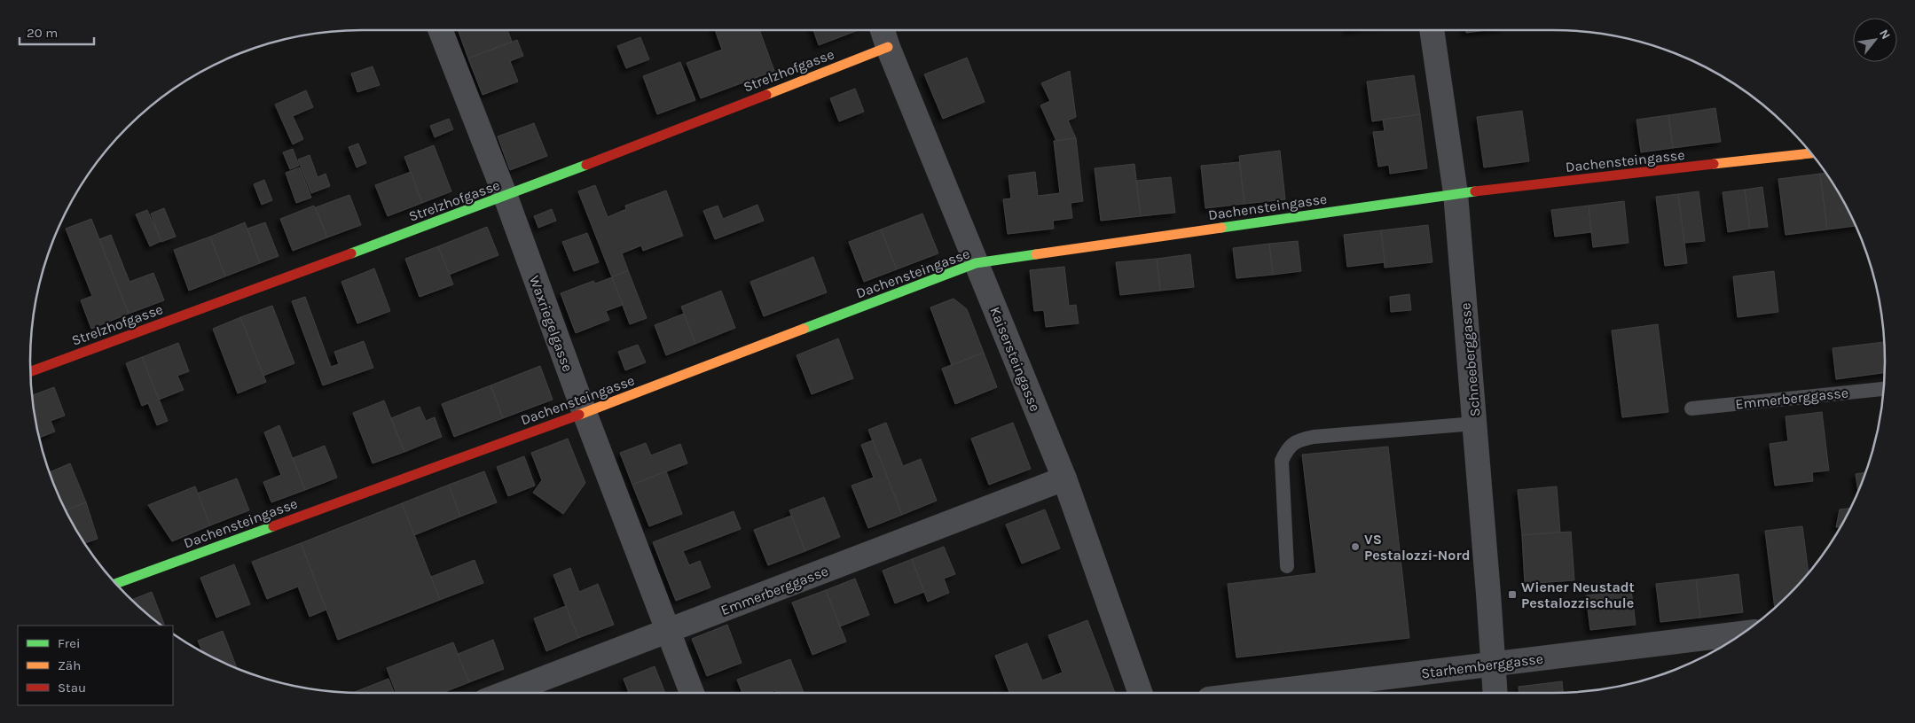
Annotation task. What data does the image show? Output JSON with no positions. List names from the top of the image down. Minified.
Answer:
{"streets":{"street":["Strelzhofgasse","Dachensteingasse","Waxriegelgasse","Kaisersteingasse","Schneeberggasse","Emmerberggasse","Starhemberggasse"]},"crossings":[["Strelzhofgasse","Waxriegelgasse"],["Strelzhofgasse","Kaisersteingasse"],["Dachensteingasse","Waxriegelgasse"],["Dachensteingasse","Kaisersteingasse"],["Dachensteingasse","Schneeberggasse"],["Waxriegelgasse","Emmerberggasse"],["Kaisersteingasse","Emmerberggasse"],["Schneeberggasse","Starhemberggasse"]],"places":{"other":["VS Pestalozzi-Nord"],"transit":["Wiener Neustadt Pestalozzischule"]},"legend":["Frei","Zäh","Stau"],"scale_bar":"20 m","north":"top right"}
